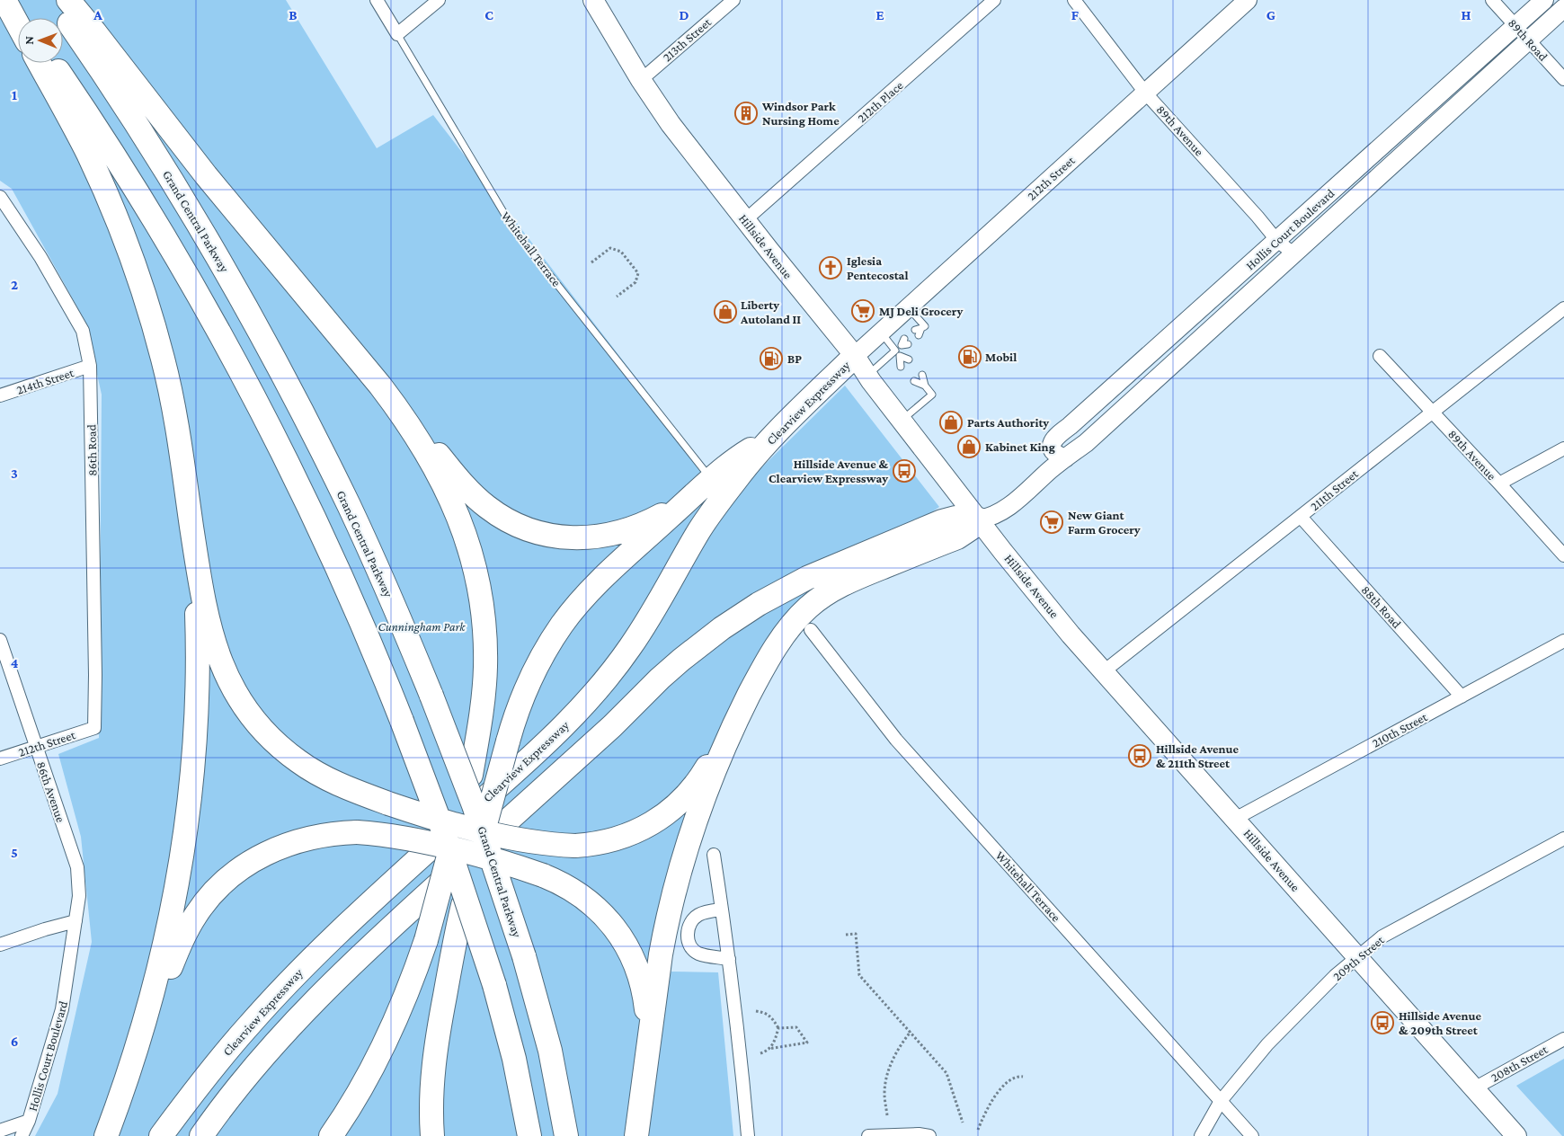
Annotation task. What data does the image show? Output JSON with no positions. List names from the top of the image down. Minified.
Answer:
{"streets":{"highway":["Grand Central Parkway","Clearview Expressway"],"main road":["212th Street","Hollis Court Boulevard","Hillside Avenue"],"street":["213th Street","89th Road","212th Place","89th Avenue","Whitehall Terrace","214th Street","86th Road","211th Street","88th Road","210th Street","86th Avenue","209th Street","208th Street"]},"crossings":[["213th Street","Hillside Avenue"],["89th Road","Hollis Court Boulevard"],["212th Place","Hillside Avenue"],["89th Avenue","212th Street"],["89th Avenue","Hollis Court Boulevard"],["89th Avenue","211th Street"],["212th Street","Hillside Avenue"],["212th Street","Clearview Expressway"],["212th Street","86th Road"],["212th Street","86th Avenue"],["Hollis Court Boulevard","Hillside Avenue"],["Hollis Court Boulevard","86th Avenue"],["Hillside Avenue","Clearview Expressway"],["Hillside Avenue","211th Street"],["Hillside Avenue","210th Street"],["Hillside Avenue","209th Street"],["Hillside Avenue","208th Street"],["Whitehall Terrace","209th Street"],["214th Street","86th Road"],["211th Street","88th Road"],["88th Road","210th Street"]],"parks":["Cunningham Park"],"places":{"building":["Windsor Park Nursing Home"],"church":["Iglesia Pentecostal"],"supermarket":["MJ Deli Grocery","New Giant Farm Grocery"],"shop":["Liberty Autoland II","Parts Authority","Kabinet King"],"fuel station":["Mobil","BP"],"bus stop":["Hillside Avenue & Clearview Expressway","Hillside Avenue & 211th Street","Hillside Avenue & 209th Street"]},"north":"left","grid":{"columns":["A","B","C","D","E","F","G","H"],"rows":["1","2","3","4","5","6"]}}
